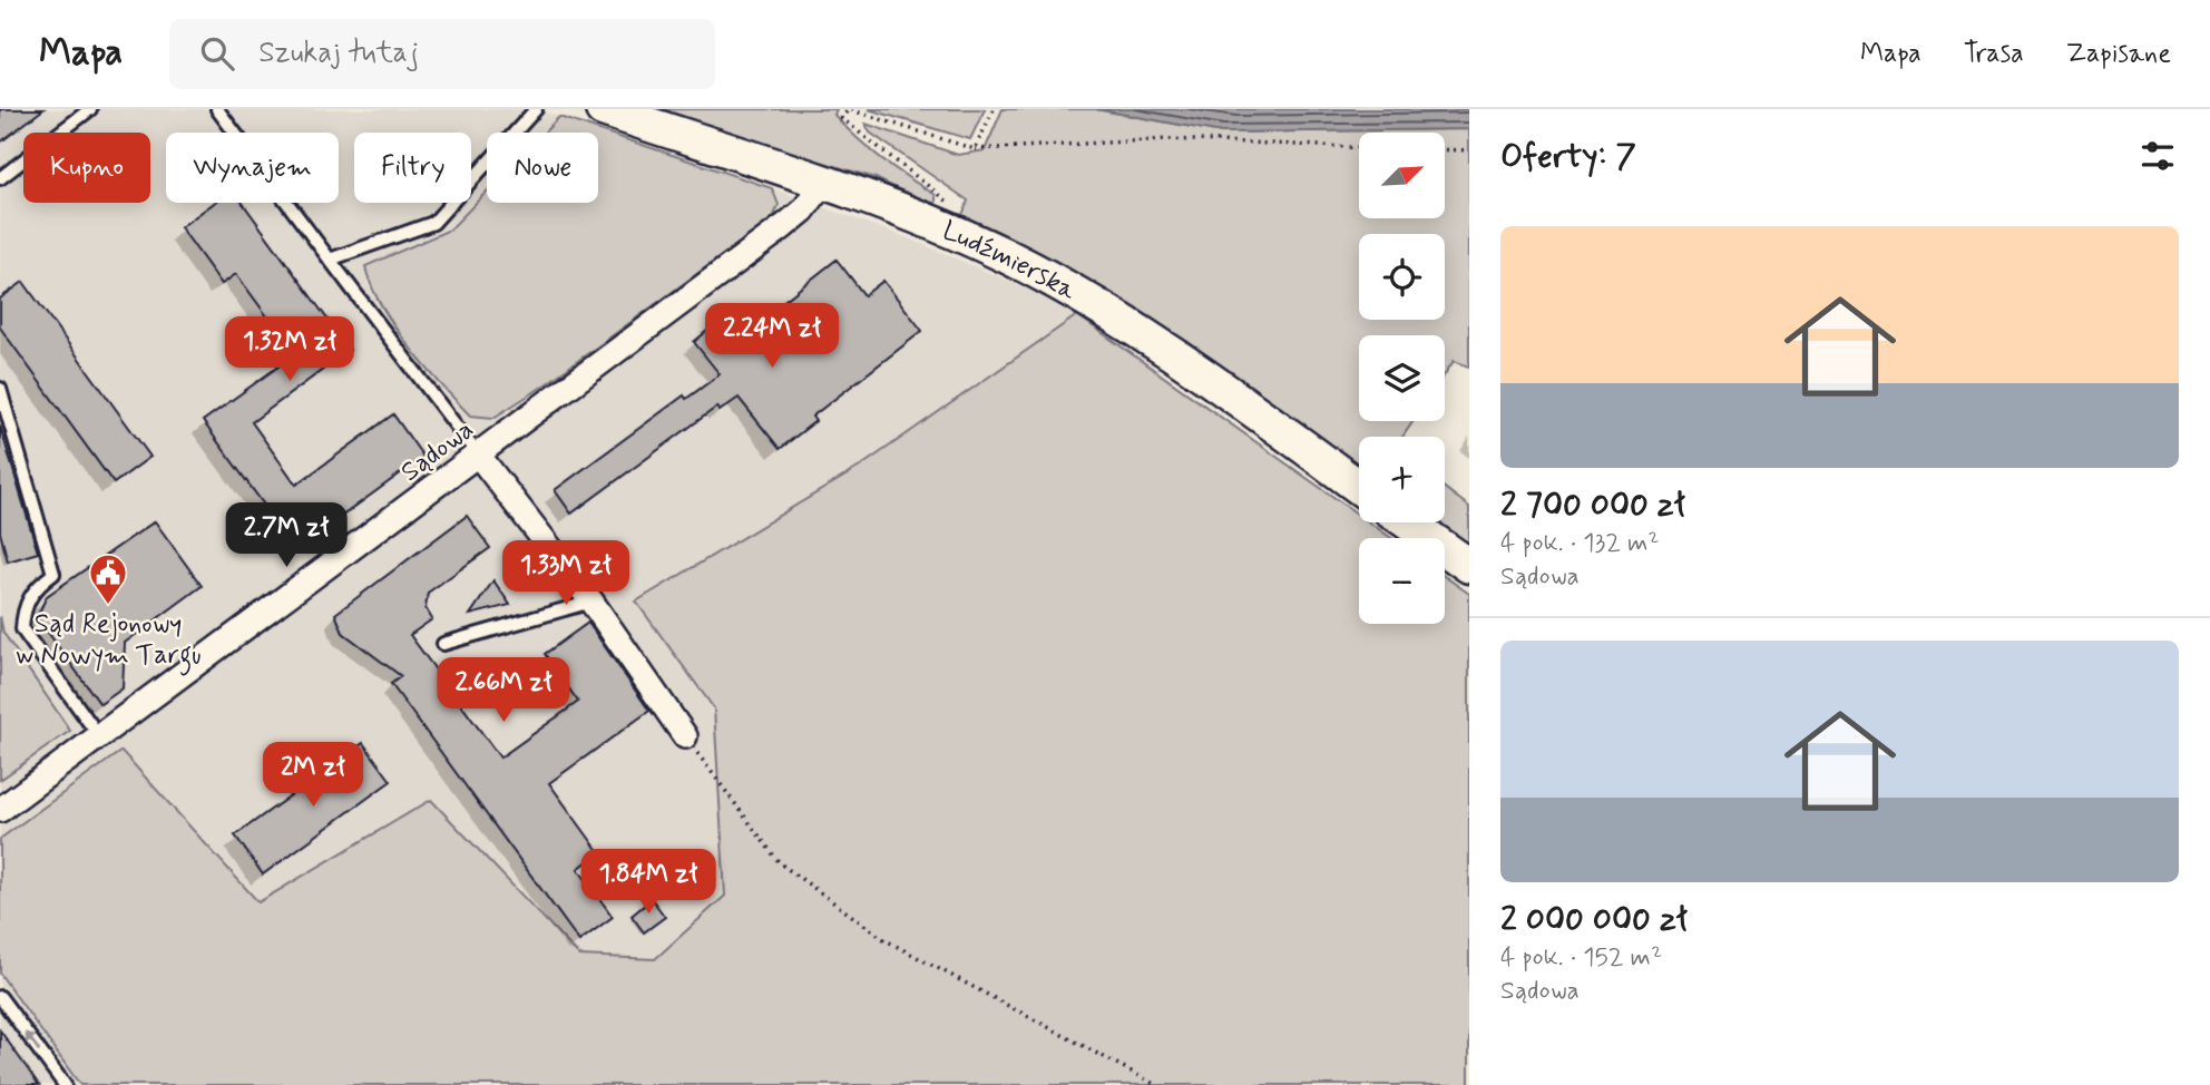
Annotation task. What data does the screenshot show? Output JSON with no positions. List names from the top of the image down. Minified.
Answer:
{"streets":{"main road":["Ludźmierska"],"street":["Sądowa"]},"crossings":[["Ludźmierska","Sądowa"]],"places":{"public building":["Sąd Rejonowy w Nowym Targu"]},"north":"top right","page":{"header":"Mapa","search":"Szukaj tutaj","nav":["Mapa","Trasa","Zapisane"],"heading":"Oferty: 7","map_buttons":["+","−"],"chip":["Kupno","Wynajem","Filtry","Nowe"],"list":[{"name":"2 700 000 zł","note":"4 pok. · 132 m² · Sądowa"},{"name":"2 000 000 zł","note":"4 pok. · 152 m² · Sądowa"}],"price":["2.24M zł","1.32M zł","2.7M zł","1.33M zł","2.66M zł","2M zł","1.84M zł"]}}
